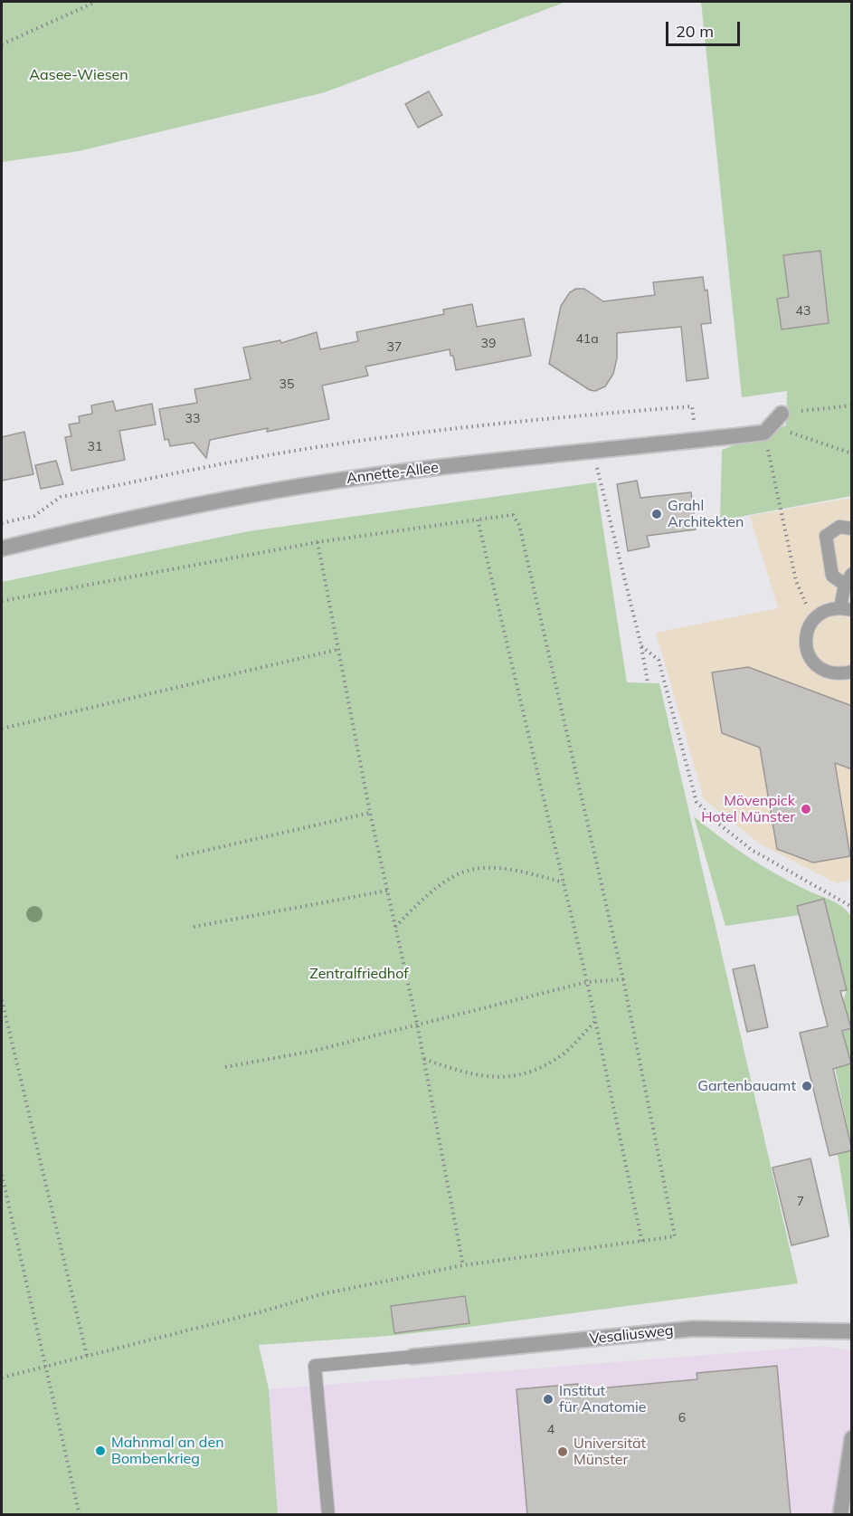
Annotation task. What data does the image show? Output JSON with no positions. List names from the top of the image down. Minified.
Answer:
{"streets":{"street":["Annette-Allee","Vesaliusweg"]},"parks":["Aasee-Wiesen","Zentralfriedhof"],"places":["Grahl Architekten","Mövenpick Hotel Münster","Gartenbauamt","Institut für Anatomie","Mahnmal an den Bombenkrieg","Universität Münster"],"house_numbers":["43","41a","39","37","35","33","31","7","6","4"],"scale_bar":"20 m"}
